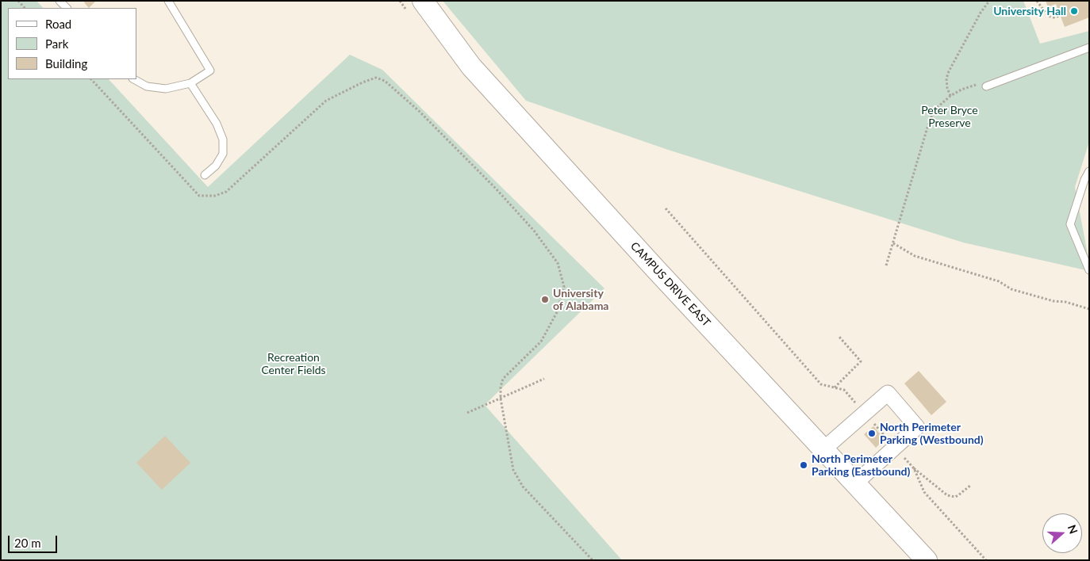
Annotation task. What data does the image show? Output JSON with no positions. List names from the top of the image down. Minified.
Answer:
{"streets":{"street":["CAMPUS DRIVE EAST"]},"parks":["Peter Bryce Preserve","Recreation Center Fields"],"places":["University Hall","University of Alabama","North Perimeter Parking (Westbound)","North Perimeter Parking (Eastbound)"],"legend":["Road","Park","Building"],"scale_bar":"20 m","north":"right"}
